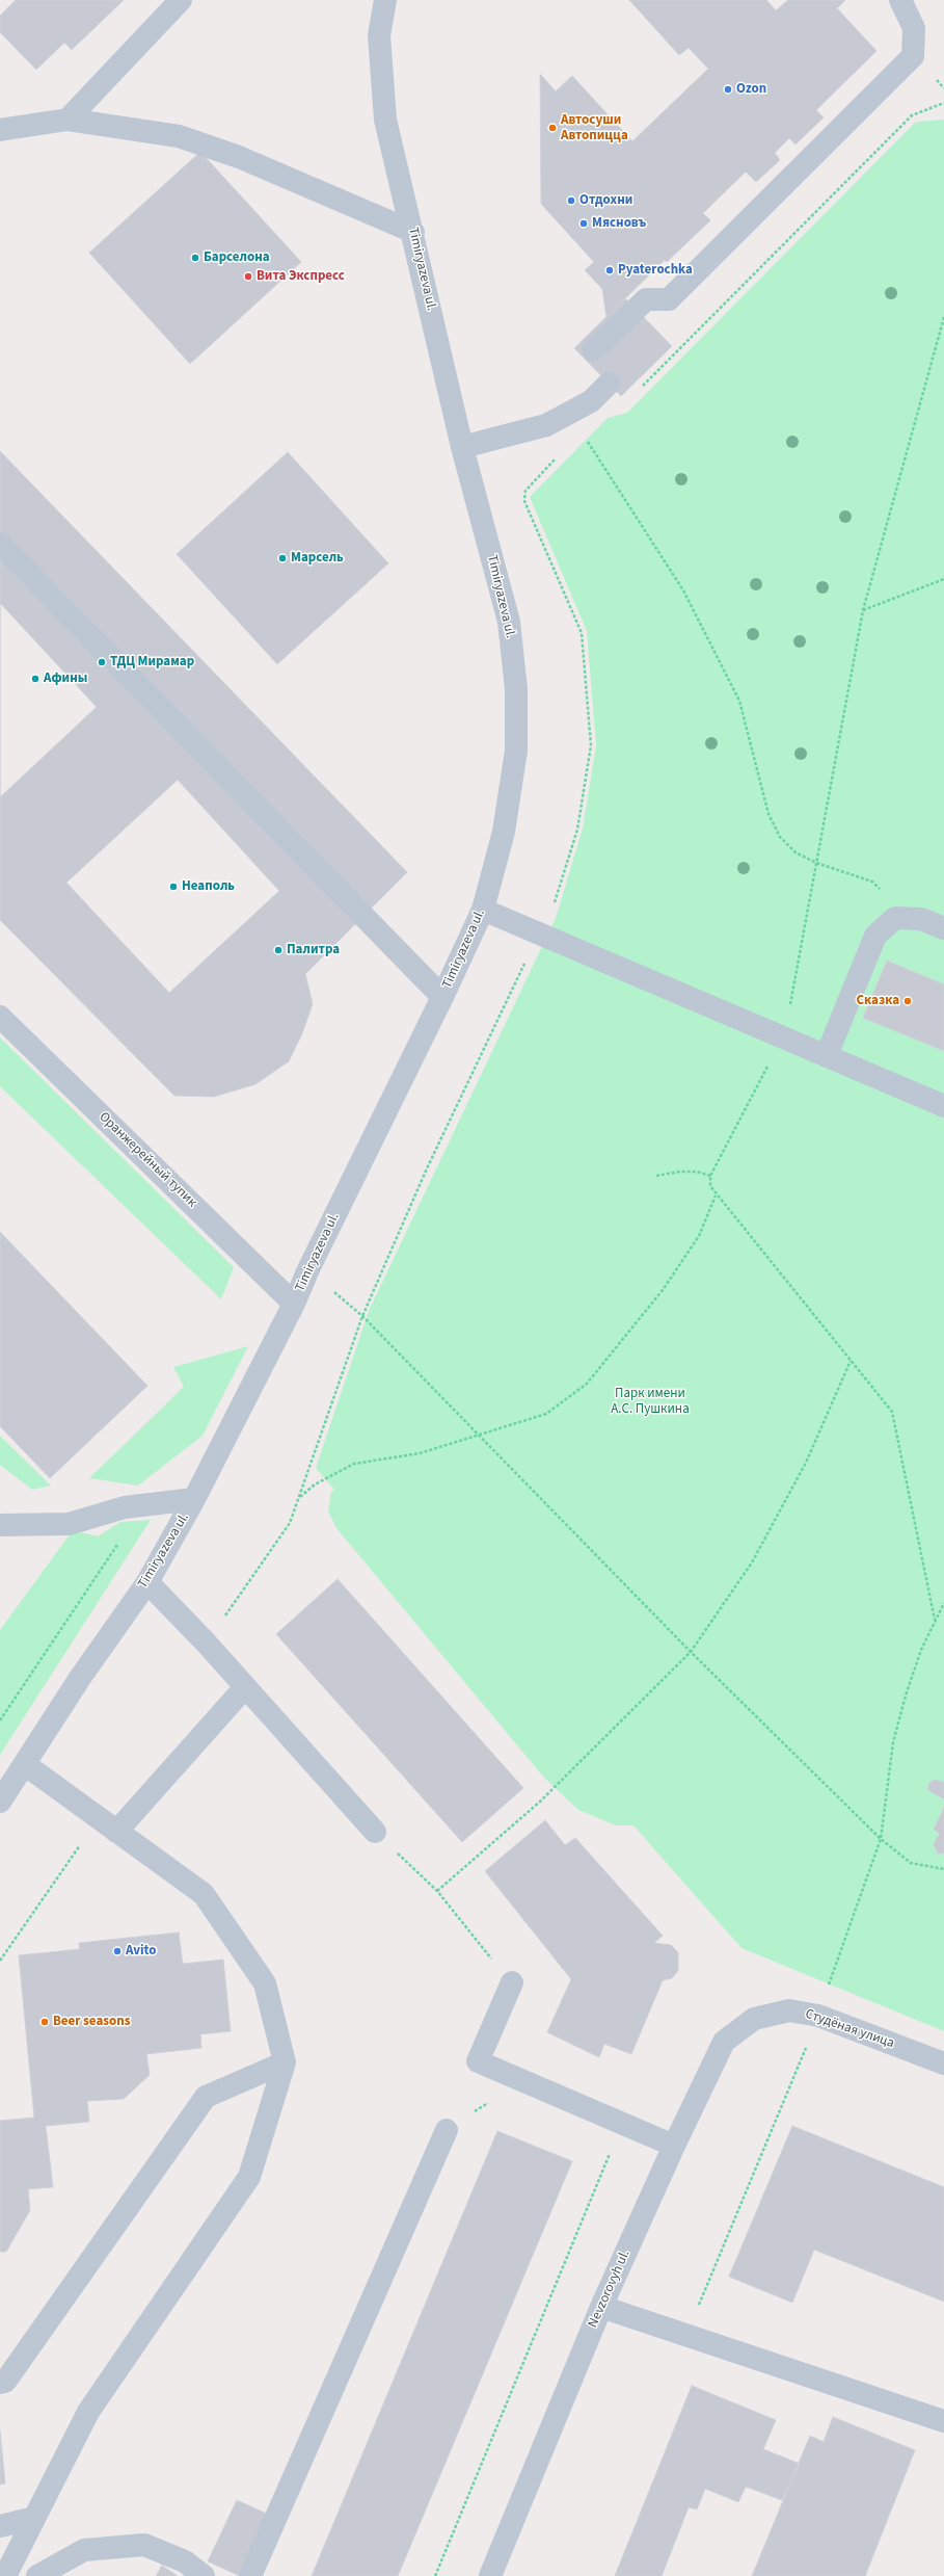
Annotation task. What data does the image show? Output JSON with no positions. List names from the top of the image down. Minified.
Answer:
{"streets":{"street":["Timiryazeva ul.","Оранжерейный тупик","Студёная улица","Nevzorovyh ul."]},"crossings":[["Timiryazeva ul.","Оранжерейный тупик"],["Студёная улица","Nevzorovyh ul."]],"parks":["Парк имени А.С. Пушкина"],"places":["Ozon","Автосуши Автопицца","Отдохни","Мясновъ","Барселона","Pyaterochka","Вита Экспресс","Марсель","ТДЦ Мирамар","Афины","Неаполь","Палитра","Сказка","Avito","Beer seasons"]}
